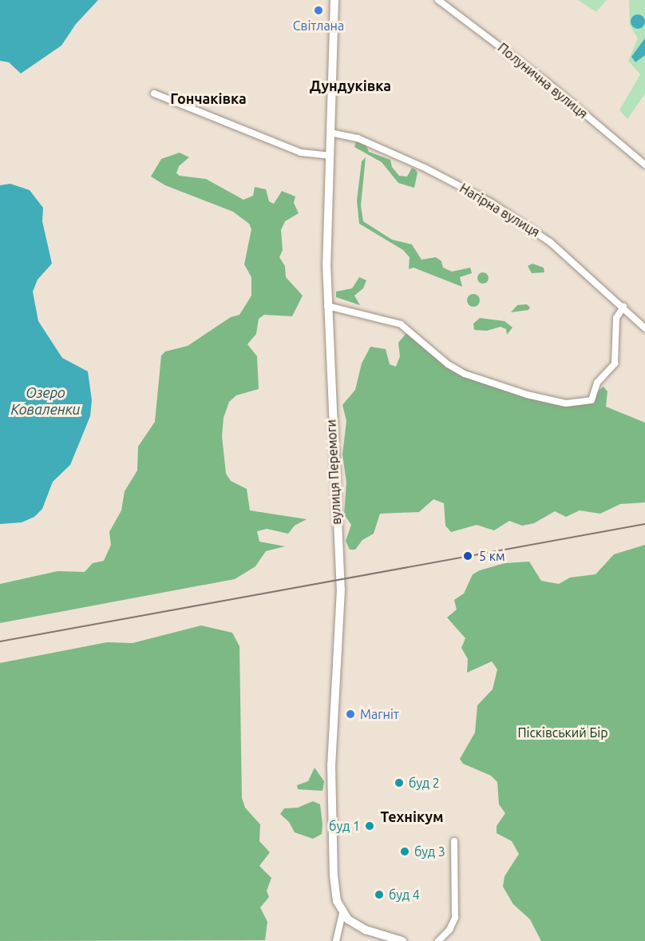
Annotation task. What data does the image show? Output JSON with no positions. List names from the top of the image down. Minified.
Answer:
{"streets":{"street":["Полунична вулиця","Нагірна вулиця","вулиця Перемоги"]},"crossings":[["Нагірна вулиця","вулиця Перемоги"]],"districts":["Дундуківка","Гончаківка","Технікум"],"water":["Озеро Коваленки"],"parks":["Пісківський Бір"],"places":["Світлана","5 км","Магніт","буд 2","буд 1","буд 3","буд 4"]}
